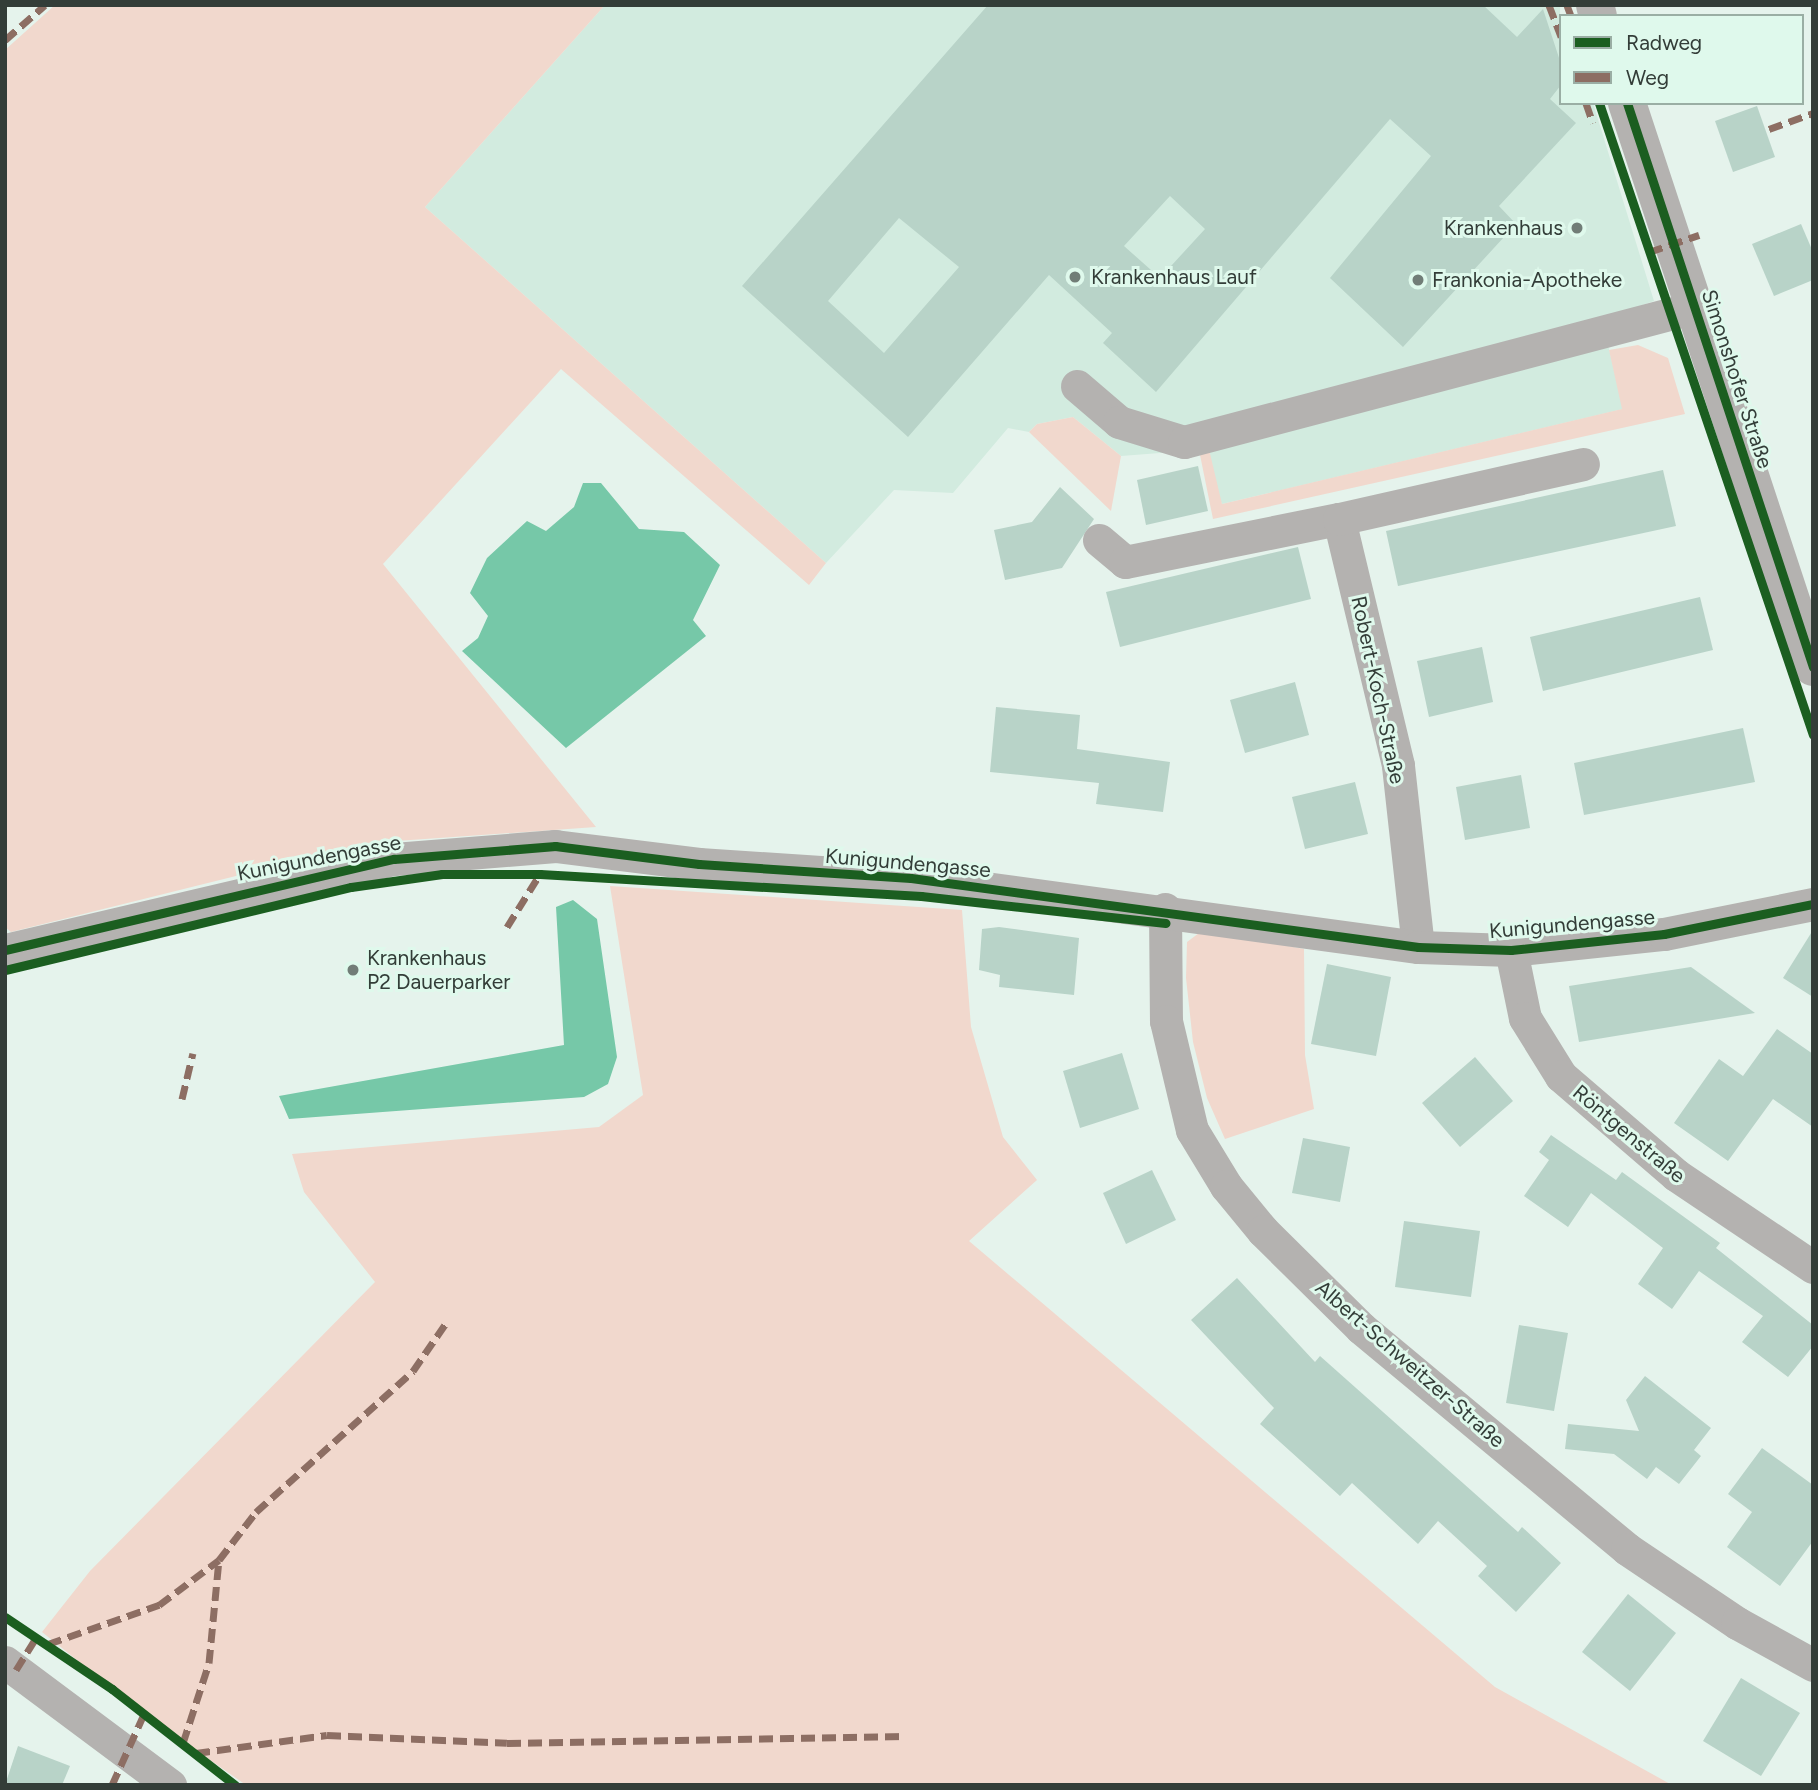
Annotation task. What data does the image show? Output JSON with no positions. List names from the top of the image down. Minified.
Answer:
{"streets":{"street":["Simonshofer Straße","Robert-Koch-Straße","Kunigundengasse","Röntgenstraße","Albert-Schweitzer-Straße"]},"crossings":[["Robert-Koch-Straße","Kunigundengasse"],["Kunigundengasse","Röntgenstraße"],["Kunigundengasse","Albert-Schweitzer-Straße"]],"places":["Krankenhaus","Krankenhaus Lauf","Frankonia-Apotheke","Krankenhaus P2 Dauerparker"],"legend":["Radweg","Weg"]}
